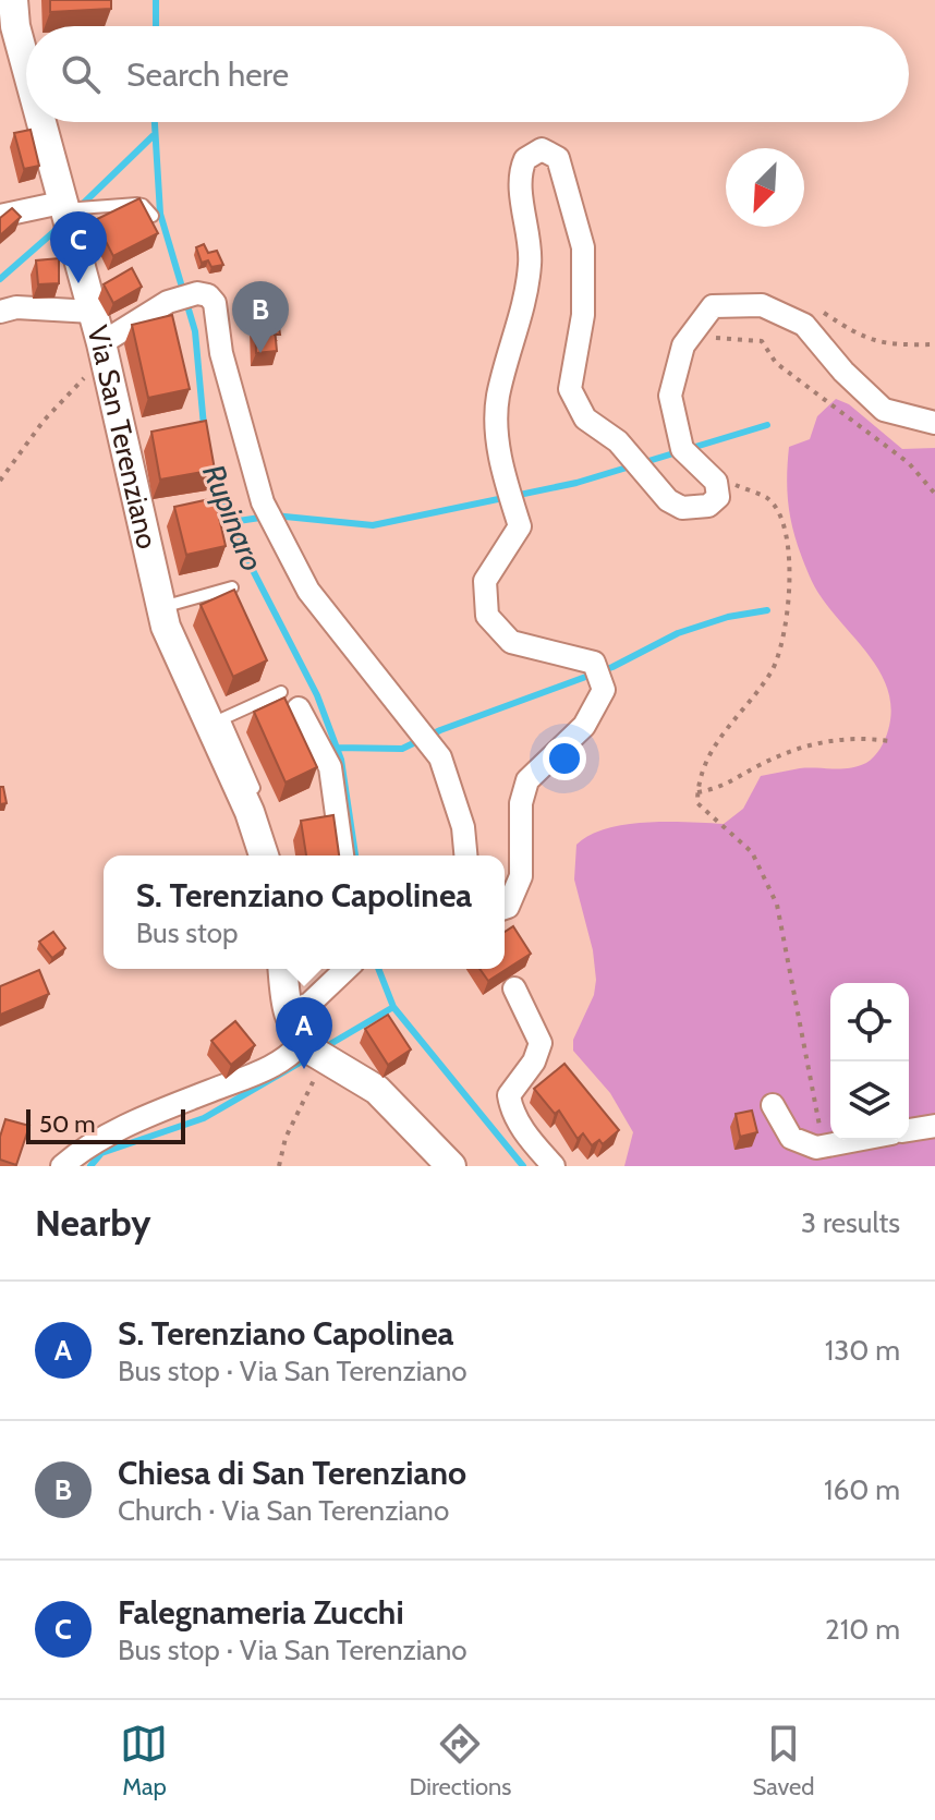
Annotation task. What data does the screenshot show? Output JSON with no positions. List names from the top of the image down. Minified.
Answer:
{"streets":{"street":["Via San Terenziano"]},"water":["Rupinaro"],"scale_bar":"50 m","north":"bottom left","page":{"search":"Search here","pins":["C","B","A"],"popup":["S. Terenziano Capolinea","Bus stop"],"scale":"50 m","heading":["Nearby","3 results"],"list":[{"mark":"A","name":"S. Terenziano Capolinea","note":"Bus stop · Via San Terenziano","value":"130 m"},{"mark":"B","name":"Chiesa di San Terenziano","note":"Church · Via San Terenziano","value":"160 m"},{"mark":"C","name":"Falegnameria Zucchi","note":"Bus stop · Via San Terenziano","value":"210 m"}],"nav":["Map","Directions","Saved"]}}
